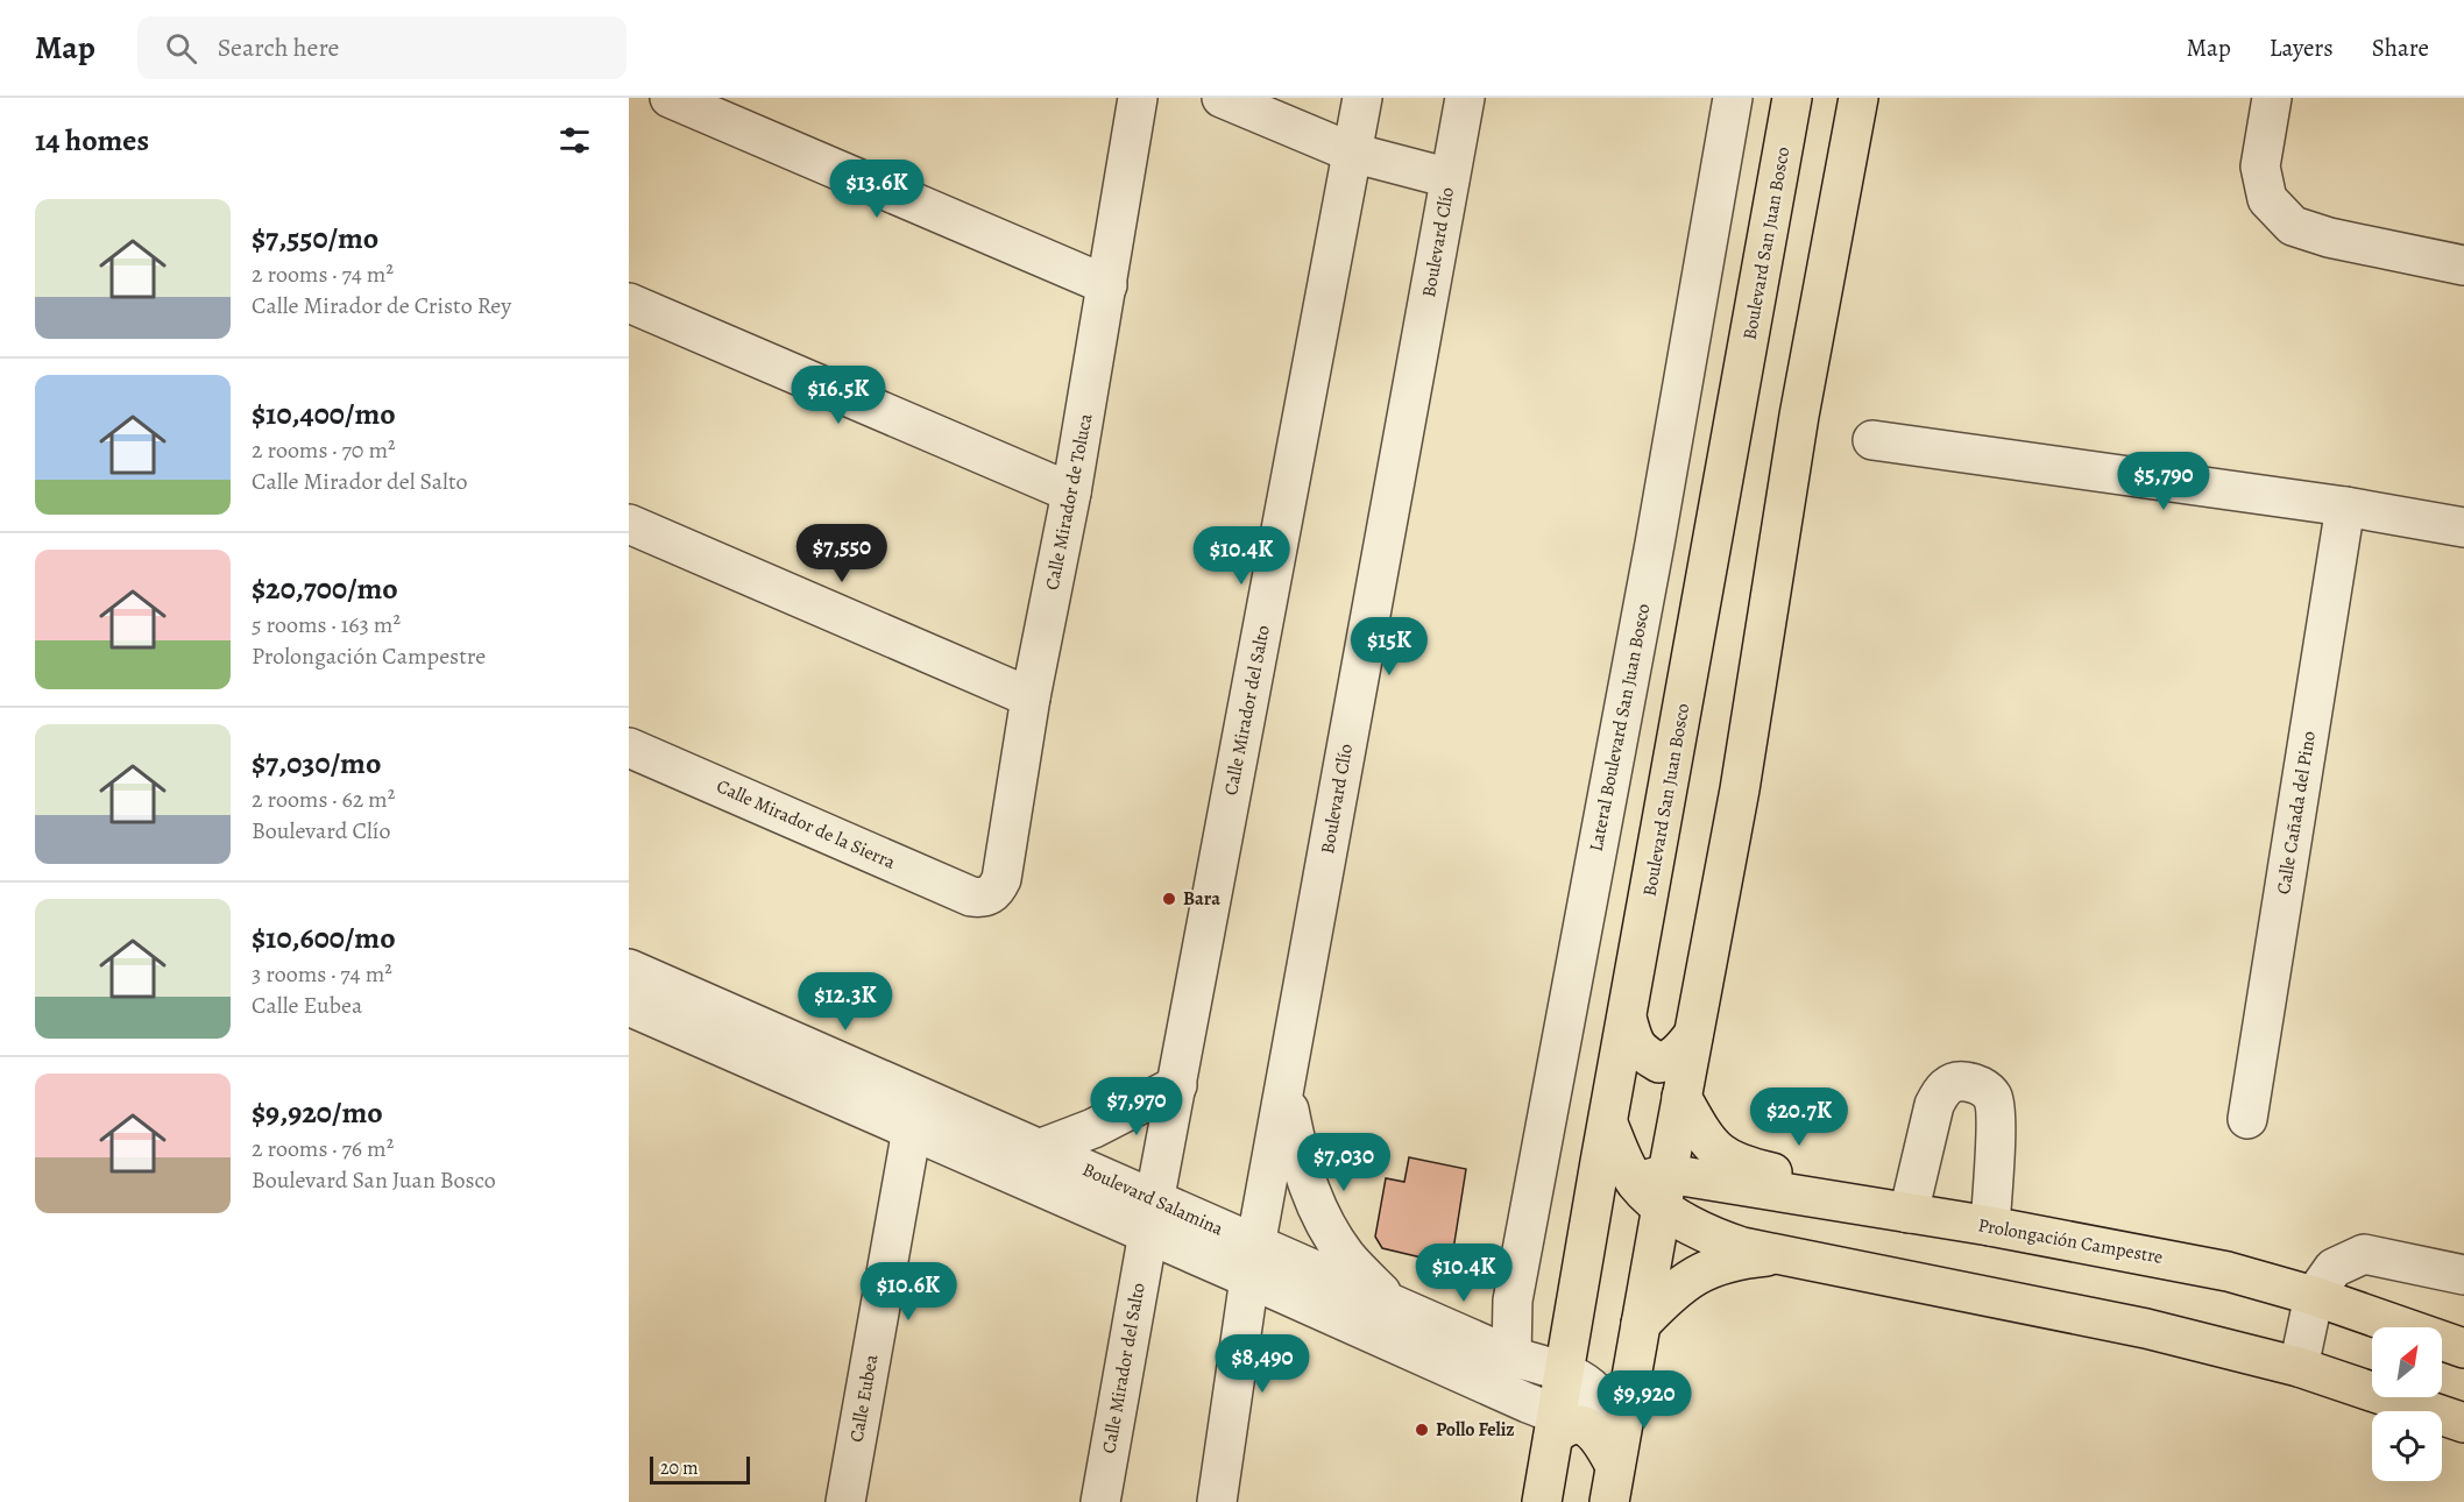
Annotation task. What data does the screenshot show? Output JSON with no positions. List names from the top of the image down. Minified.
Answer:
{"streets":{"main road":["Boulevard San Juan Bosco","Prolongación Campestre"],"street":["Boulevard Clío","Calle Mirador de Toluca","Calle Mirador del Salto","Lateral Boulevard San Juan Bosco","Calle Cañada del Pino","Calle Mirador de la Sierra","Boulevard Salamina","Calle Eubea"]},"crossings":[["Boulevard Clío","Boulevard Salamina"],["Boulevard San Juan Bosco","Boulevard Salamina"],["Calle Mirador de Toluca","Calle Mirador de la Sierra"],["Calle Mirador del Salto","Boulevard Salamina"],["Lateral Boulevard San Juan Bosco","Boulevard Salamina"],["Boulevard Salamina","Calle Eubea"]],"places":["Bara","Pollo Feliz"],"scale_bar":"20 m","north":"top right","page":{"header":"Map","search":"Search here","nav":["Map","Layers","Share"],"heading":"14 homes","price":["$13.6K","$16.5K","$5,790","$7,550","$10.4K","$15K","$12.3K","$7,970","$20.7K","$7,030","$10.4K","$10.6K","$8,490","$9,920"],"list":[{"name":"$7,550/mo","note":"2 rooms · 74 m² · Calle Mirador de Cristo Rey"},{"name":"$10,400/mo","note":"2 rooms · 70 m² · Calle Mirador del Salto"},{"name":"$20,700/mo","note":"5 rooms · 163 m² · Prolongación Campestre"},{"name":"$7,030/mo","note":"2 rooms · 62 m² · Boulevard Clío"},{"name":"$10,600/mo","note":"3 rooms · 74 m² · Calle Eubea"},{"name":"$9,920/mo","note":"2 rooms · 76 m² · Boulevard San Juan Bosco"}],"scale":"20 m"}}
